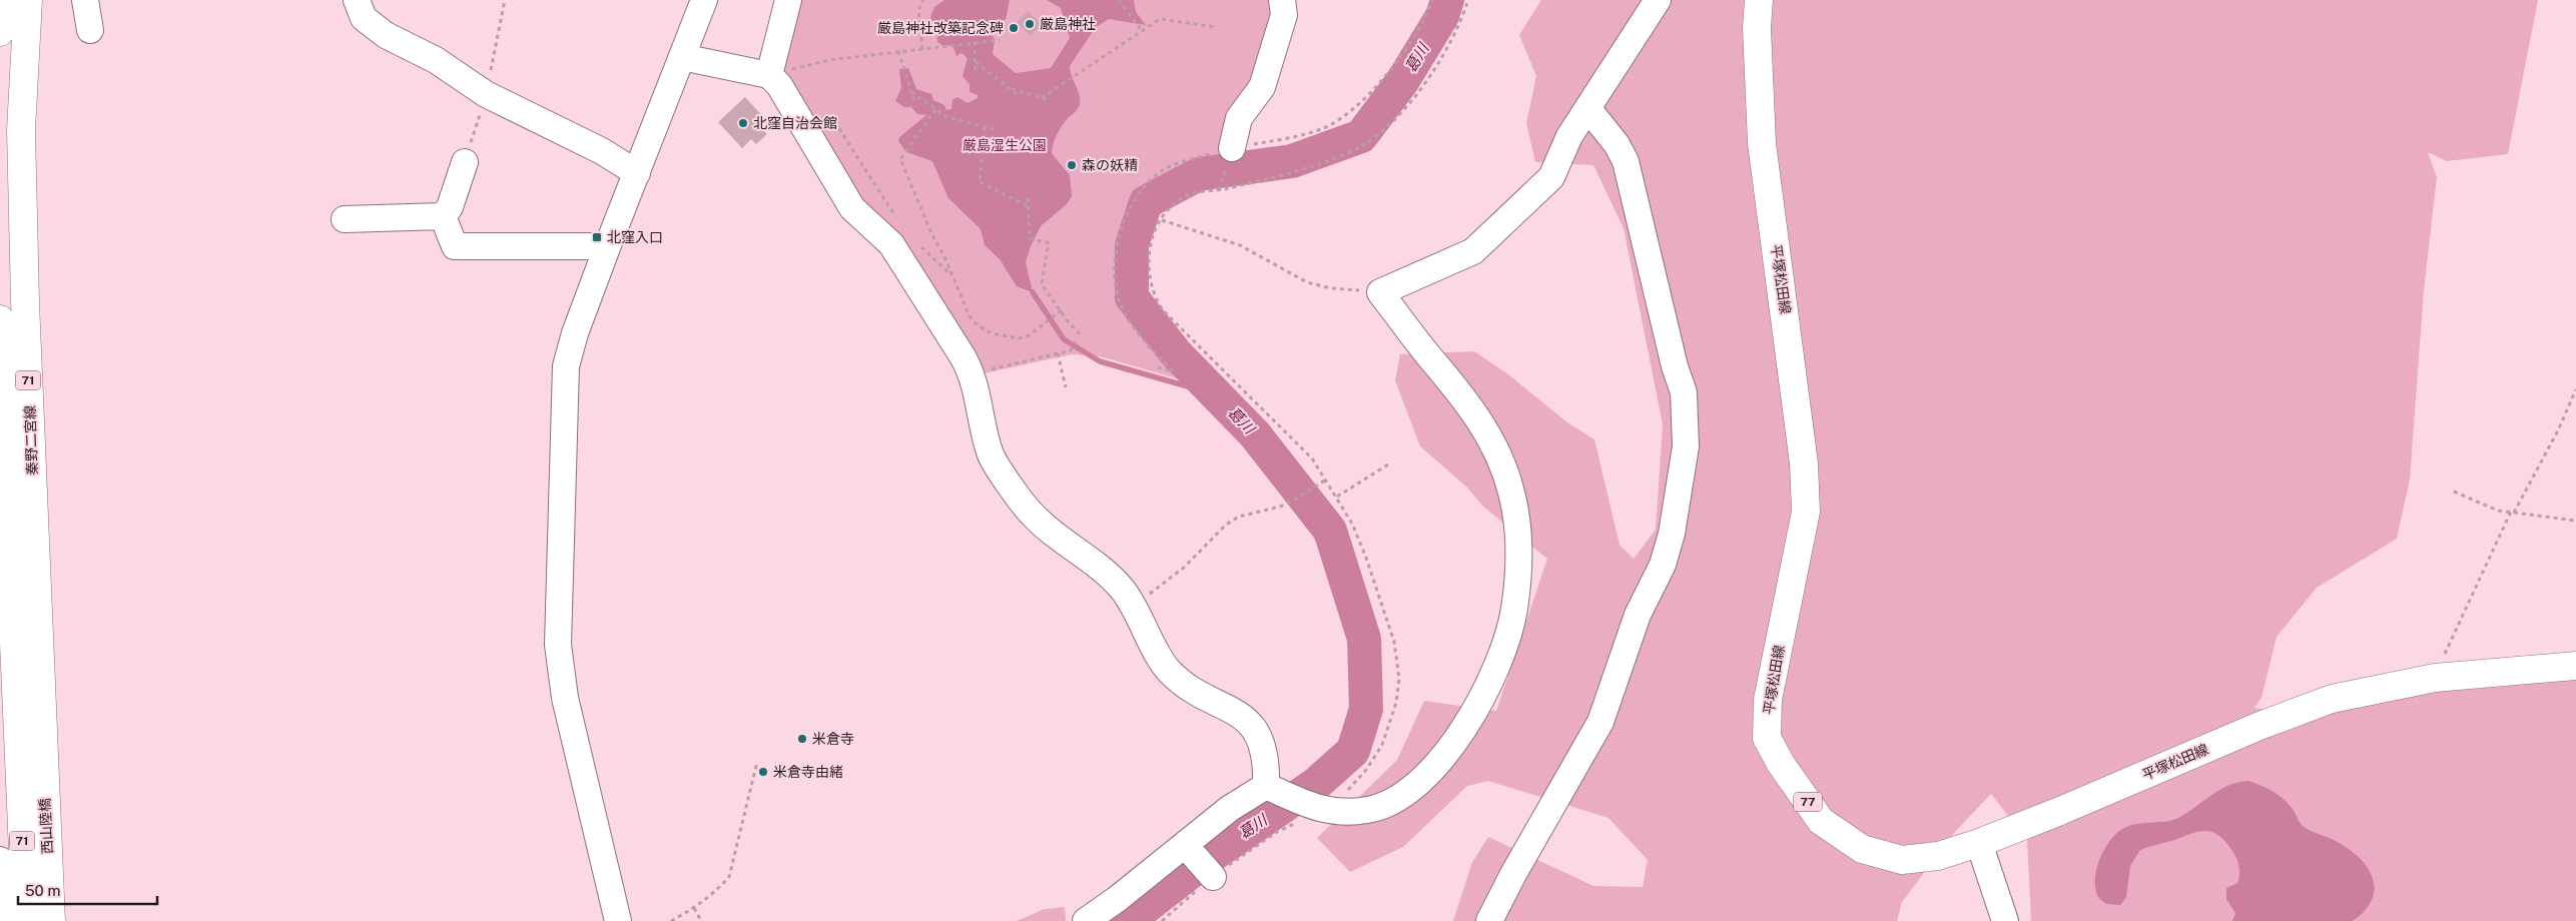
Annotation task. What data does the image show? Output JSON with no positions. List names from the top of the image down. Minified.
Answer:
{"streets":{"main road":["平塚松田線","71","秦野二宮線","77","西山陸橋"]},"crossings":[["秦野二宮線","西山陸橋"]],"water":["葛川"],"parks":["厳島湿生公園"],"places":{"other":["厳島神社","厳島神社改築記念碑","北窪自治会館","森の妖精","米倉寺","米倉寺由緒"],"transit":["北窪入口"]},"scale_bar":"50 m"}
